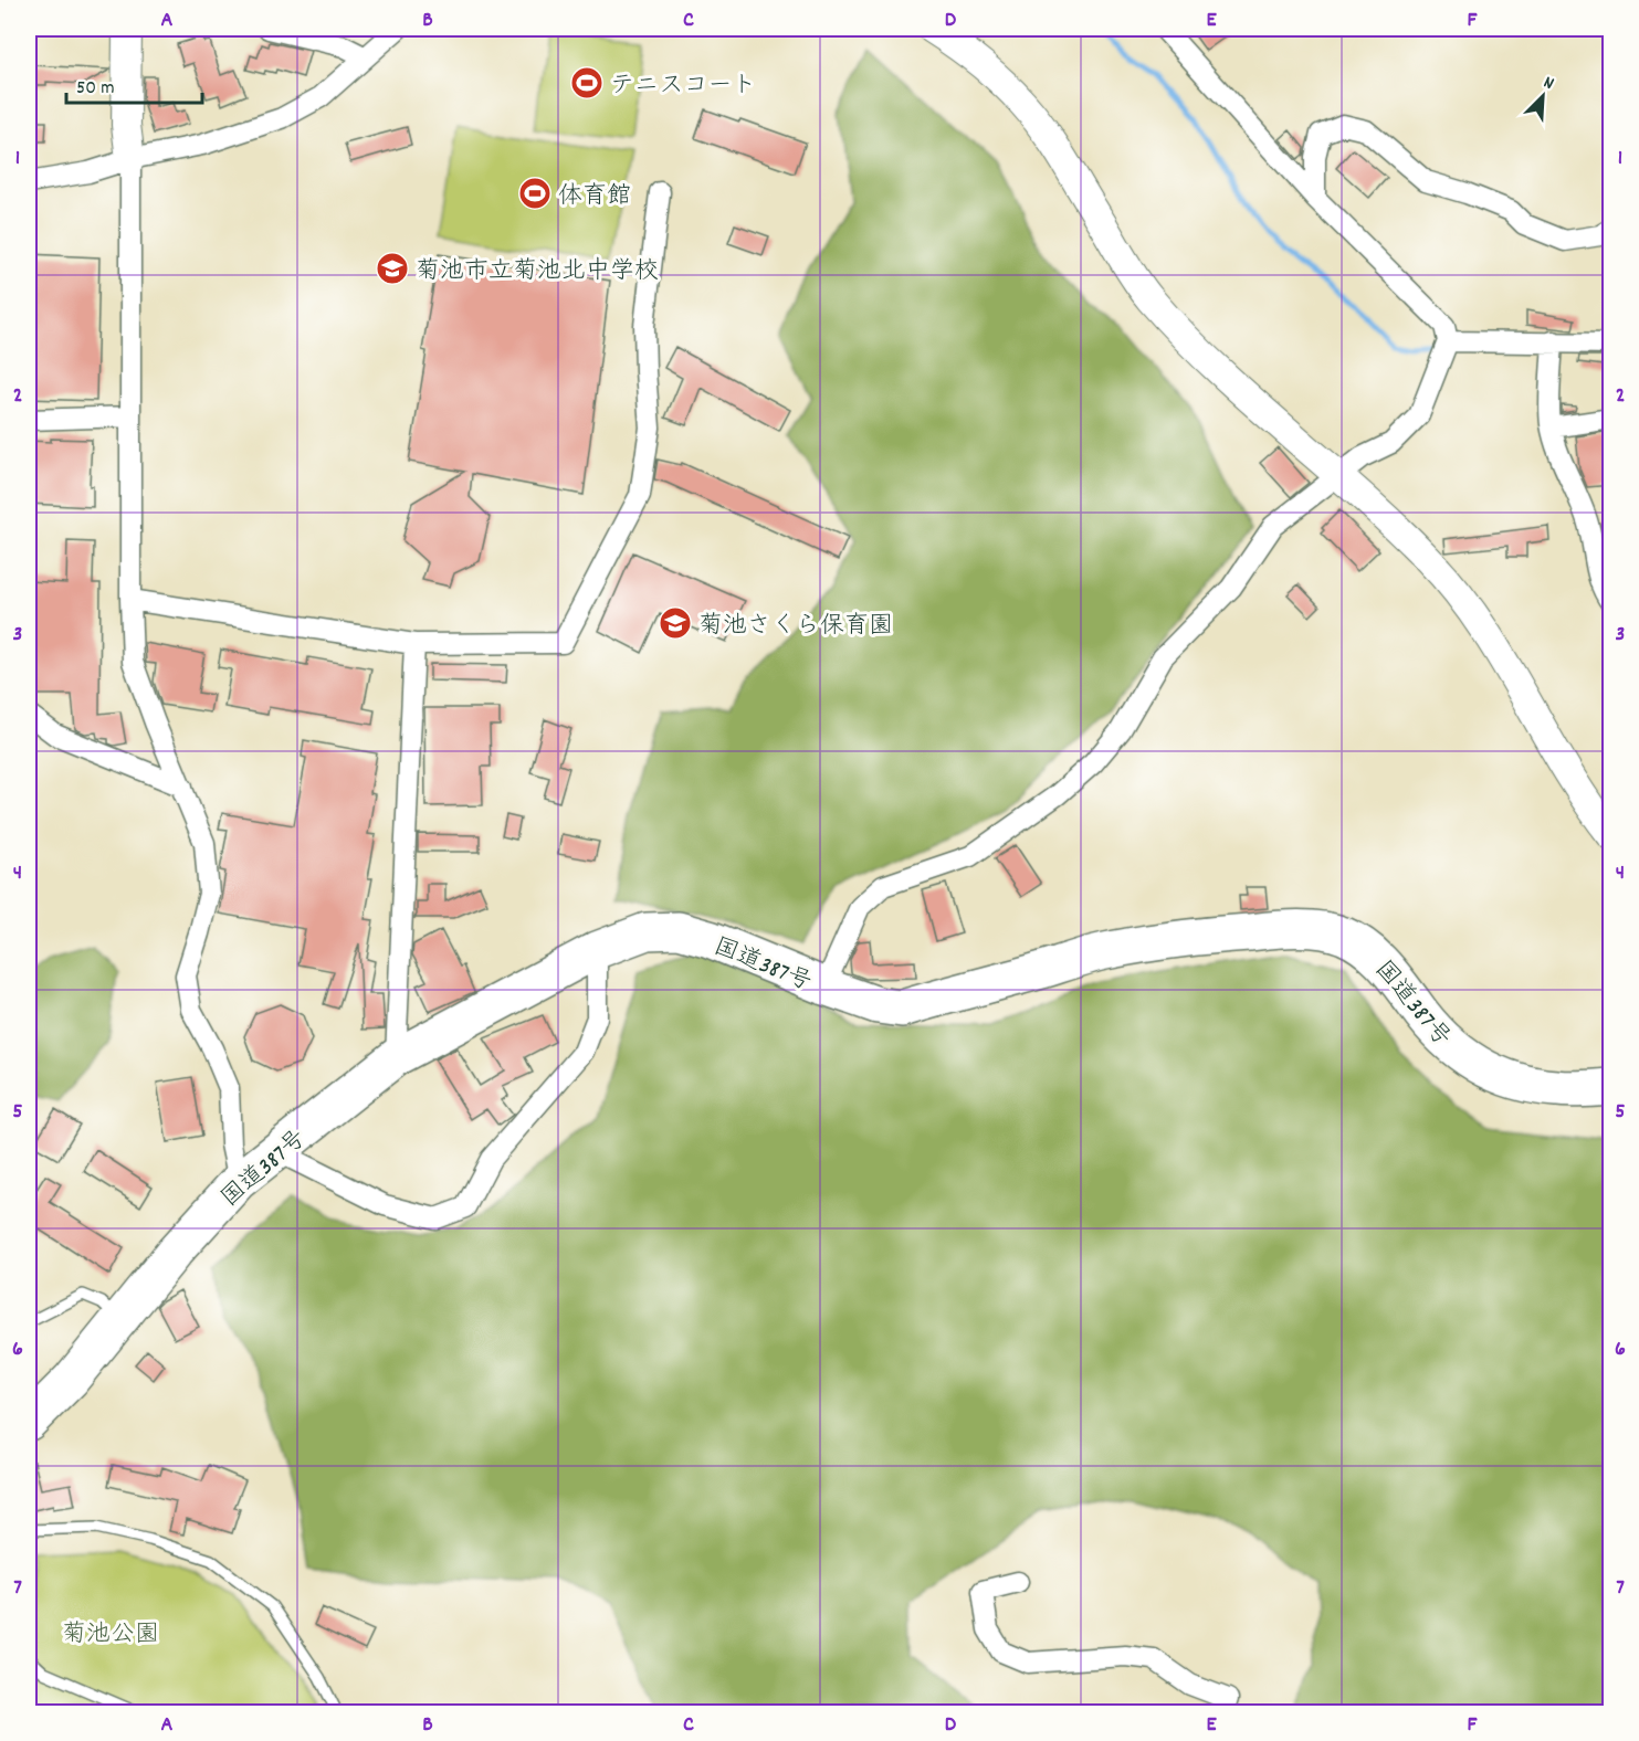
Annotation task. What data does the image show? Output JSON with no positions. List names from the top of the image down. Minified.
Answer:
{"streets":{"highway":["国道387号"]},"parks":["菊池公園"],"places":{"sports":["テニスコート","体育館"],"school or university":["菊池市立菊池北中学校","菊池さくら保育園"]},"scale_bar":"50 m","north":"top right","grid":{"columns":["A","B","C","D","E","F"],"rows":["1","2","3","4","5","6","7"]}}
